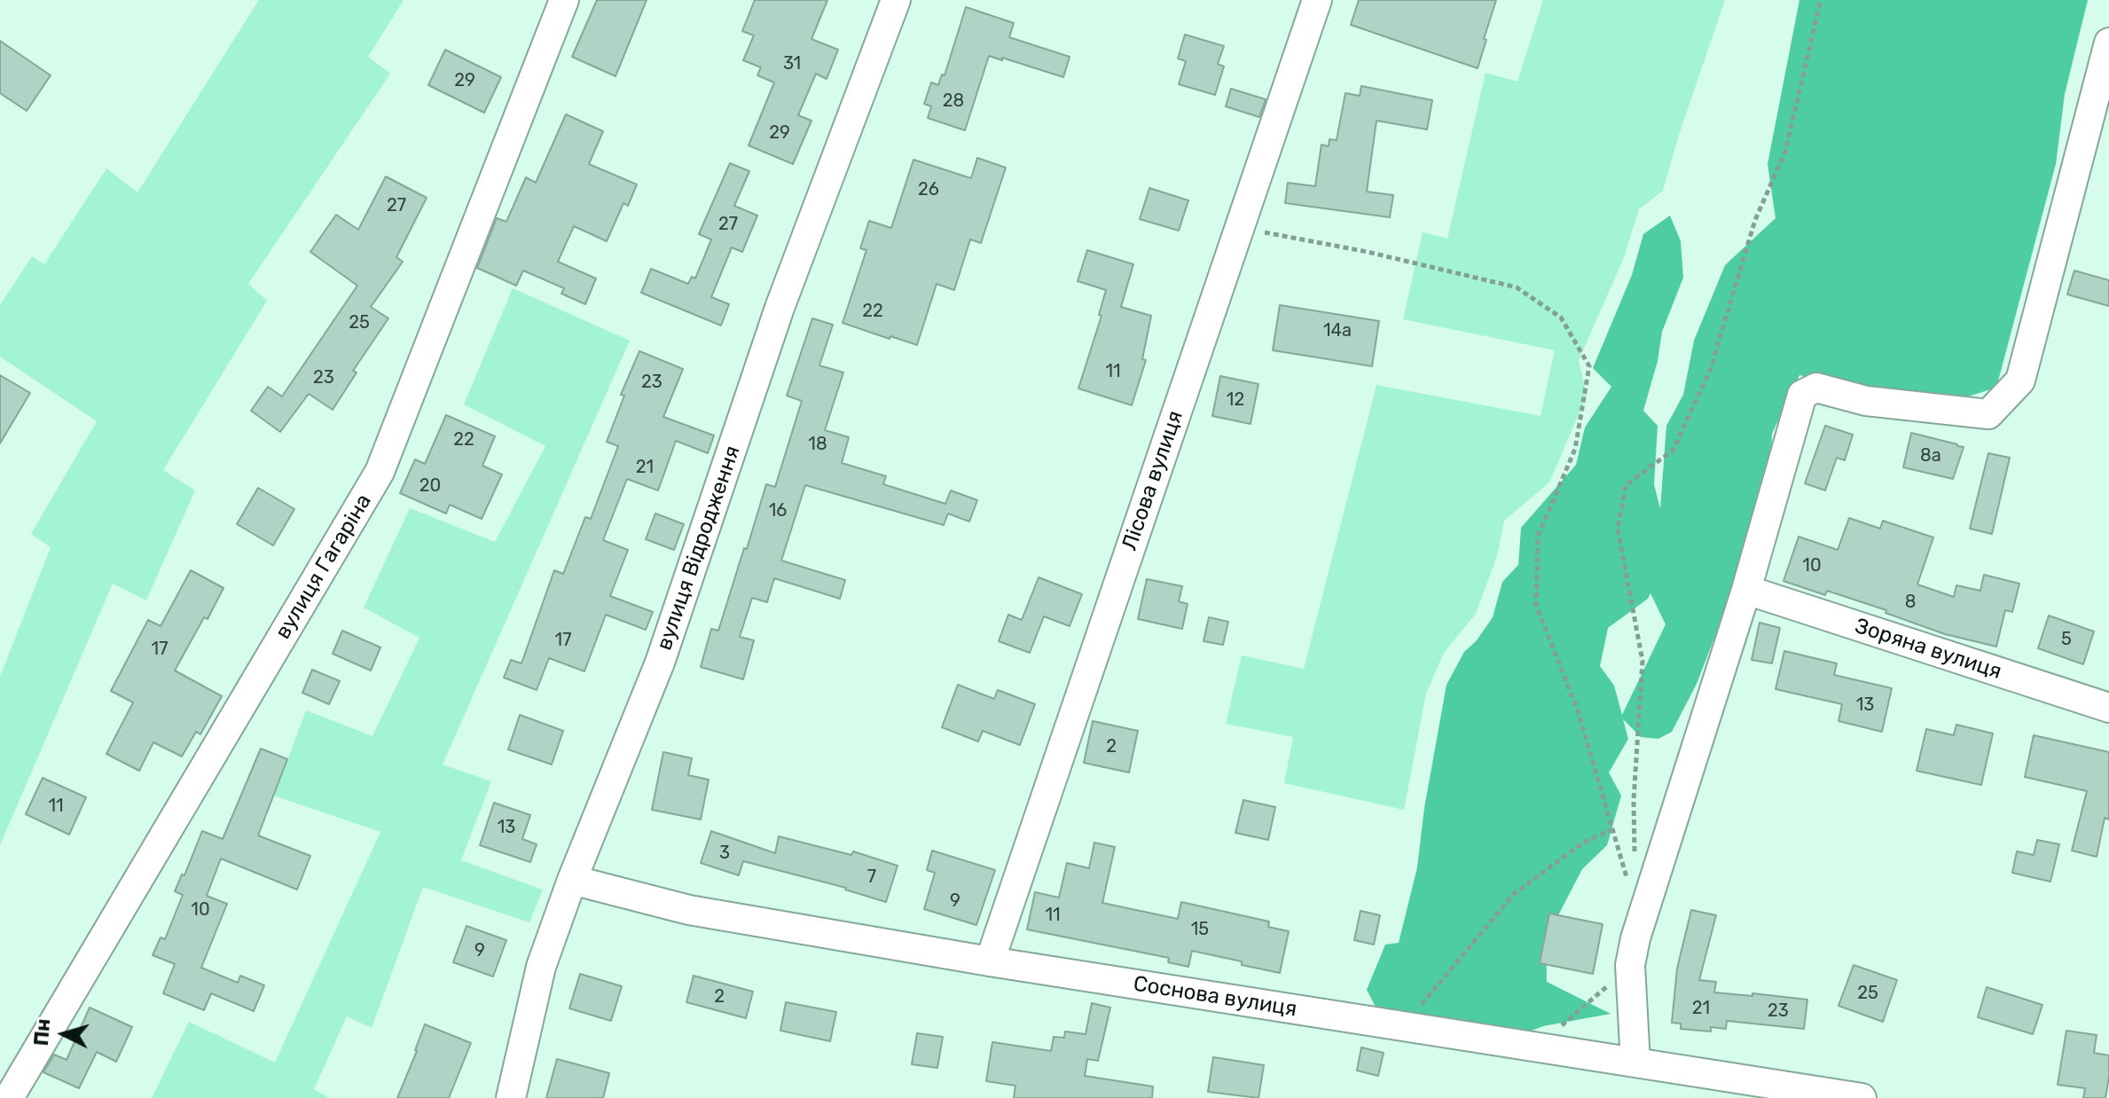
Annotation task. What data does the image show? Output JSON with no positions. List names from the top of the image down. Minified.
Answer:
{"streets":{"street":["Лісова вулиця","вулиця Відродження","вулиця Гагаріна","Зоряна вулиця","Соснова вулиця"]},"crossings":[["Лісова вулиця","Соснова вулиця"],["вулиця Відродження","Соснова вулиця"]],"house_numbers":["31","29","28","29","26","27","27","22","25","14а","11","23","23","12","22","18","8а","21","20","16","10","8","5","17","17","13","2","11","13","3","7","9","10","11","15","9","25","2","21","23"],"north":"left"}
